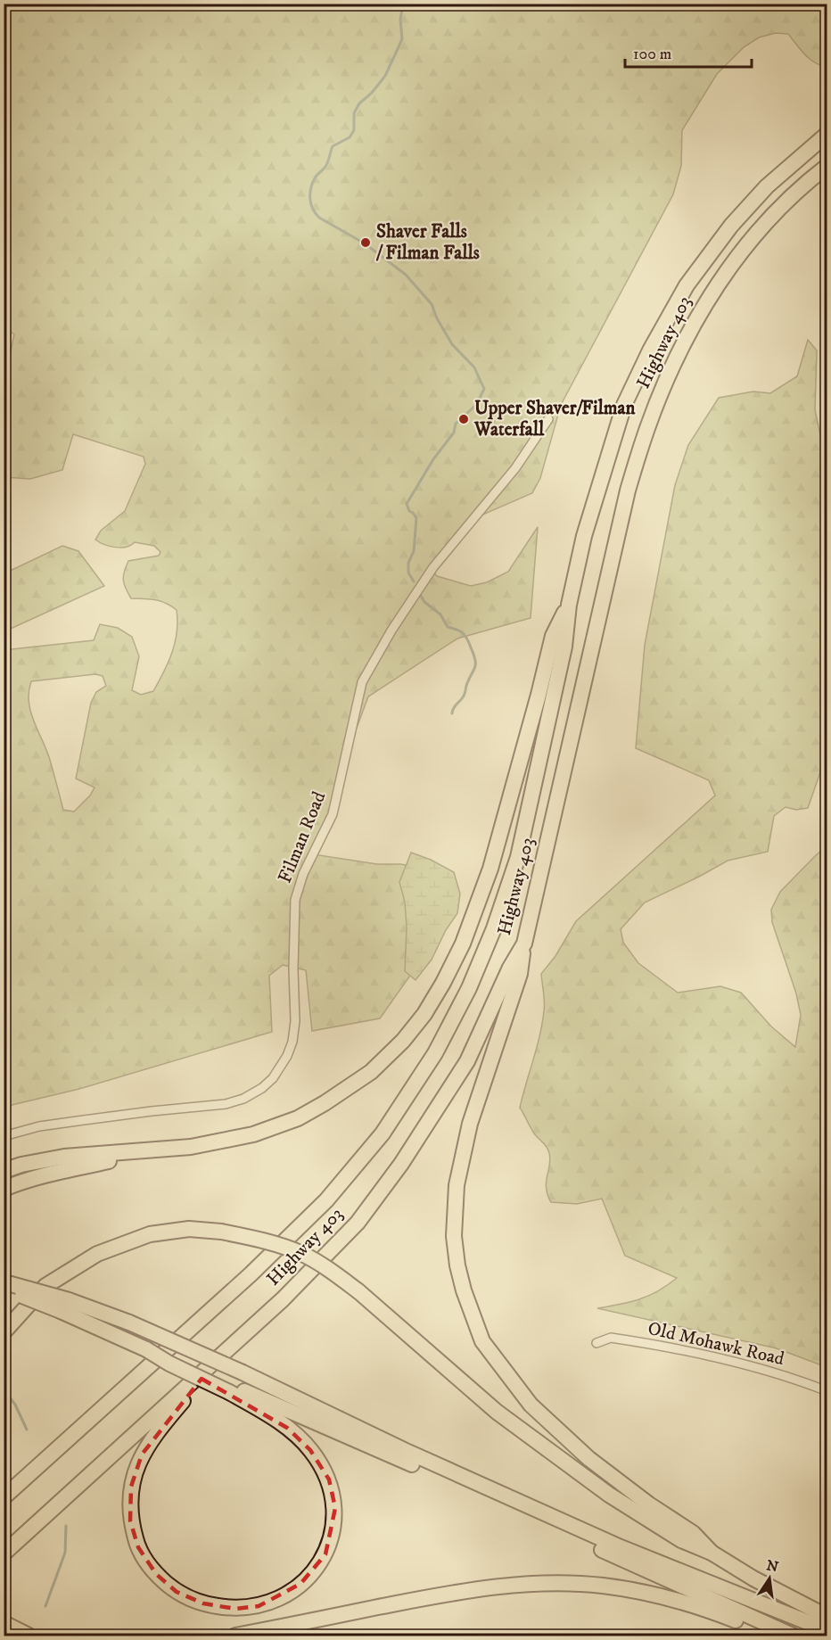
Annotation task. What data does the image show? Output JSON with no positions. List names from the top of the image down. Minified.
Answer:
{"streets":{"highway":["Highway 403"],"street":["Filman Road","Old Mohawk Road"]},"places":["Shaver Falls / Filman Falls","Upper Shaver/Filman Waterfall"],"scale_bar":"100 m","north":"top"}
